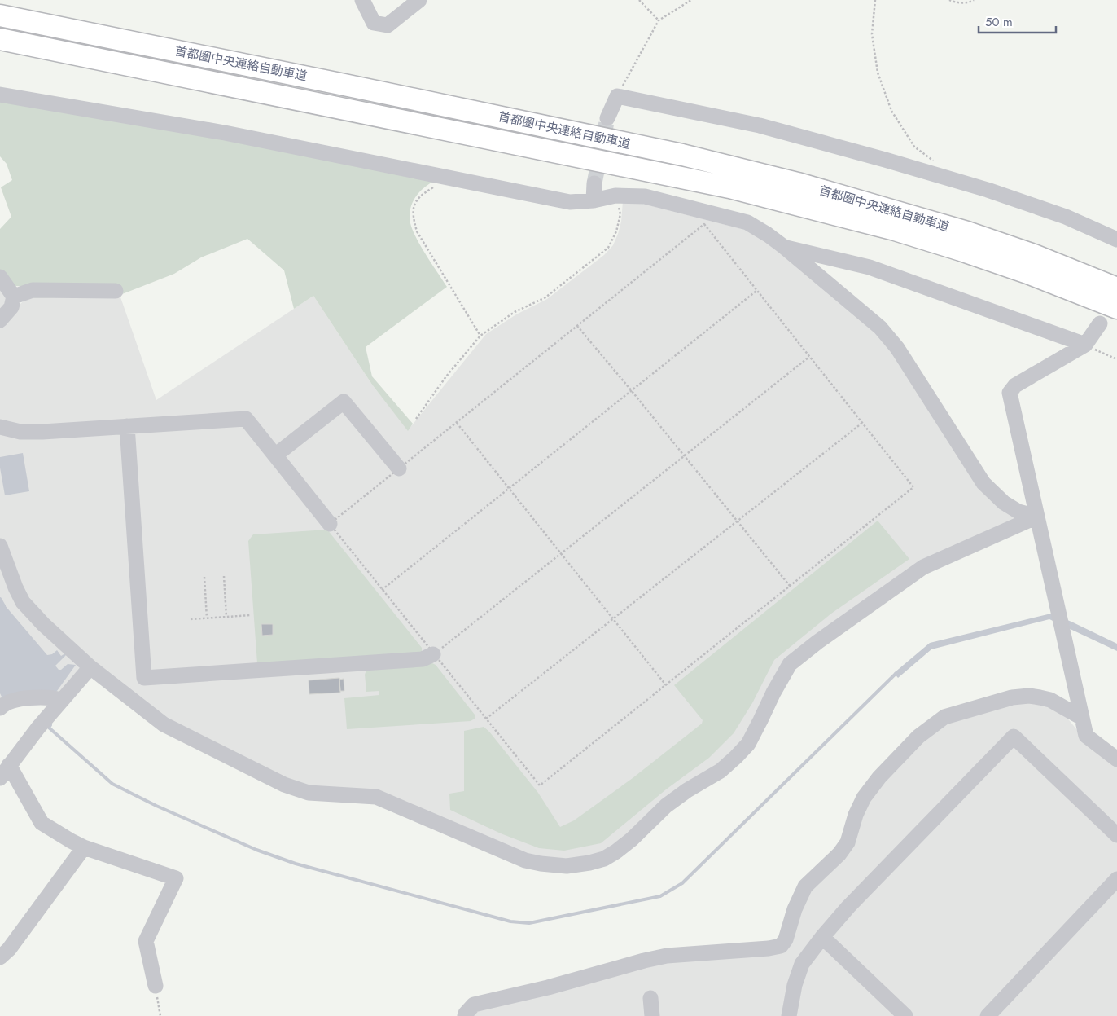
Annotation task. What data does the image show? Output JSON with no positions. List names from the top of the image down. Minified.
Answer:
{"streets":{"highway":["首都圏中央連絡自動車道"]},"scale_bar":"50 m"}
